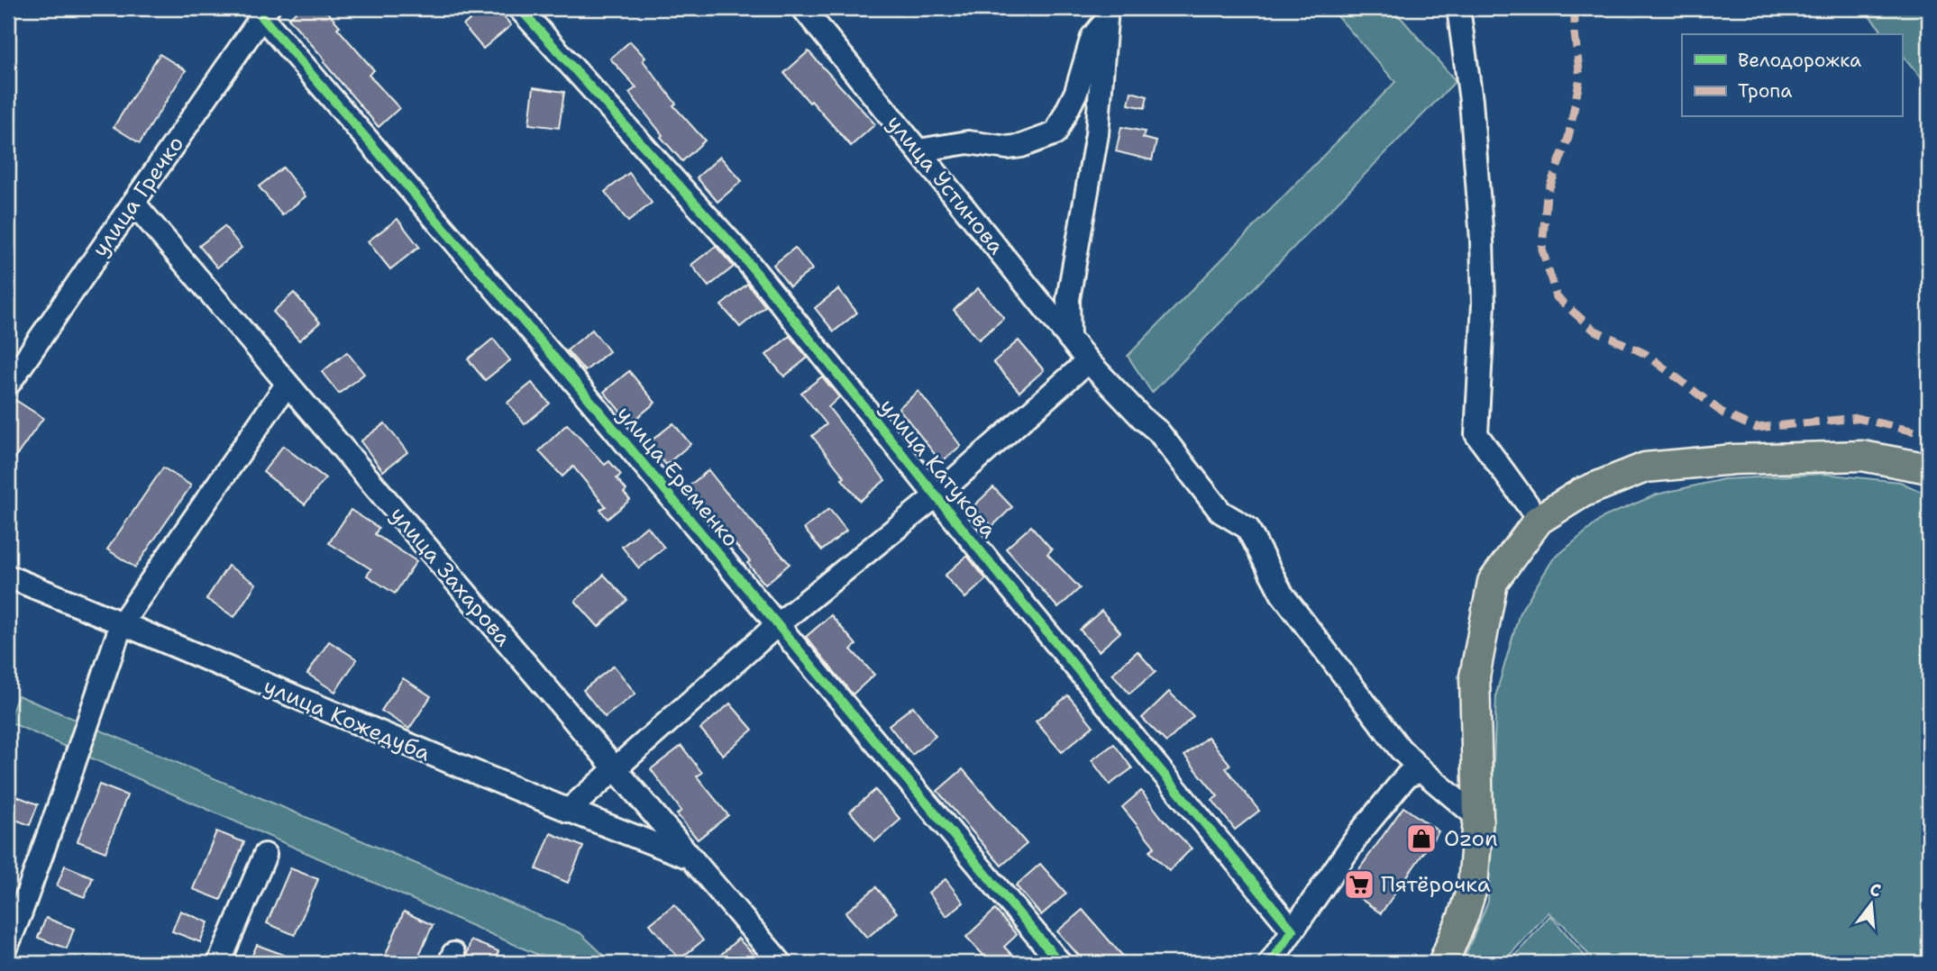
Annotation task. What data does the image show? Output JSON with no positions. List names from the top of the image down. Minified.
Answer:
{"streets":{"street":["улица Устинова","улица Гречко","улица Катукова","улица Еременко","улица Захарова","улица Кожедуба"]},"crossings":[["улица Гречко","улица Еременко"],["улица Гречко","улица Захарова"],["улица Захарова","улица Кожедуба"]],"places":{"shop":["Ozon"],"supermarket":["Пятёрочка"]},"legend":["Велодорожка","Тропа"],"north":"top"}
